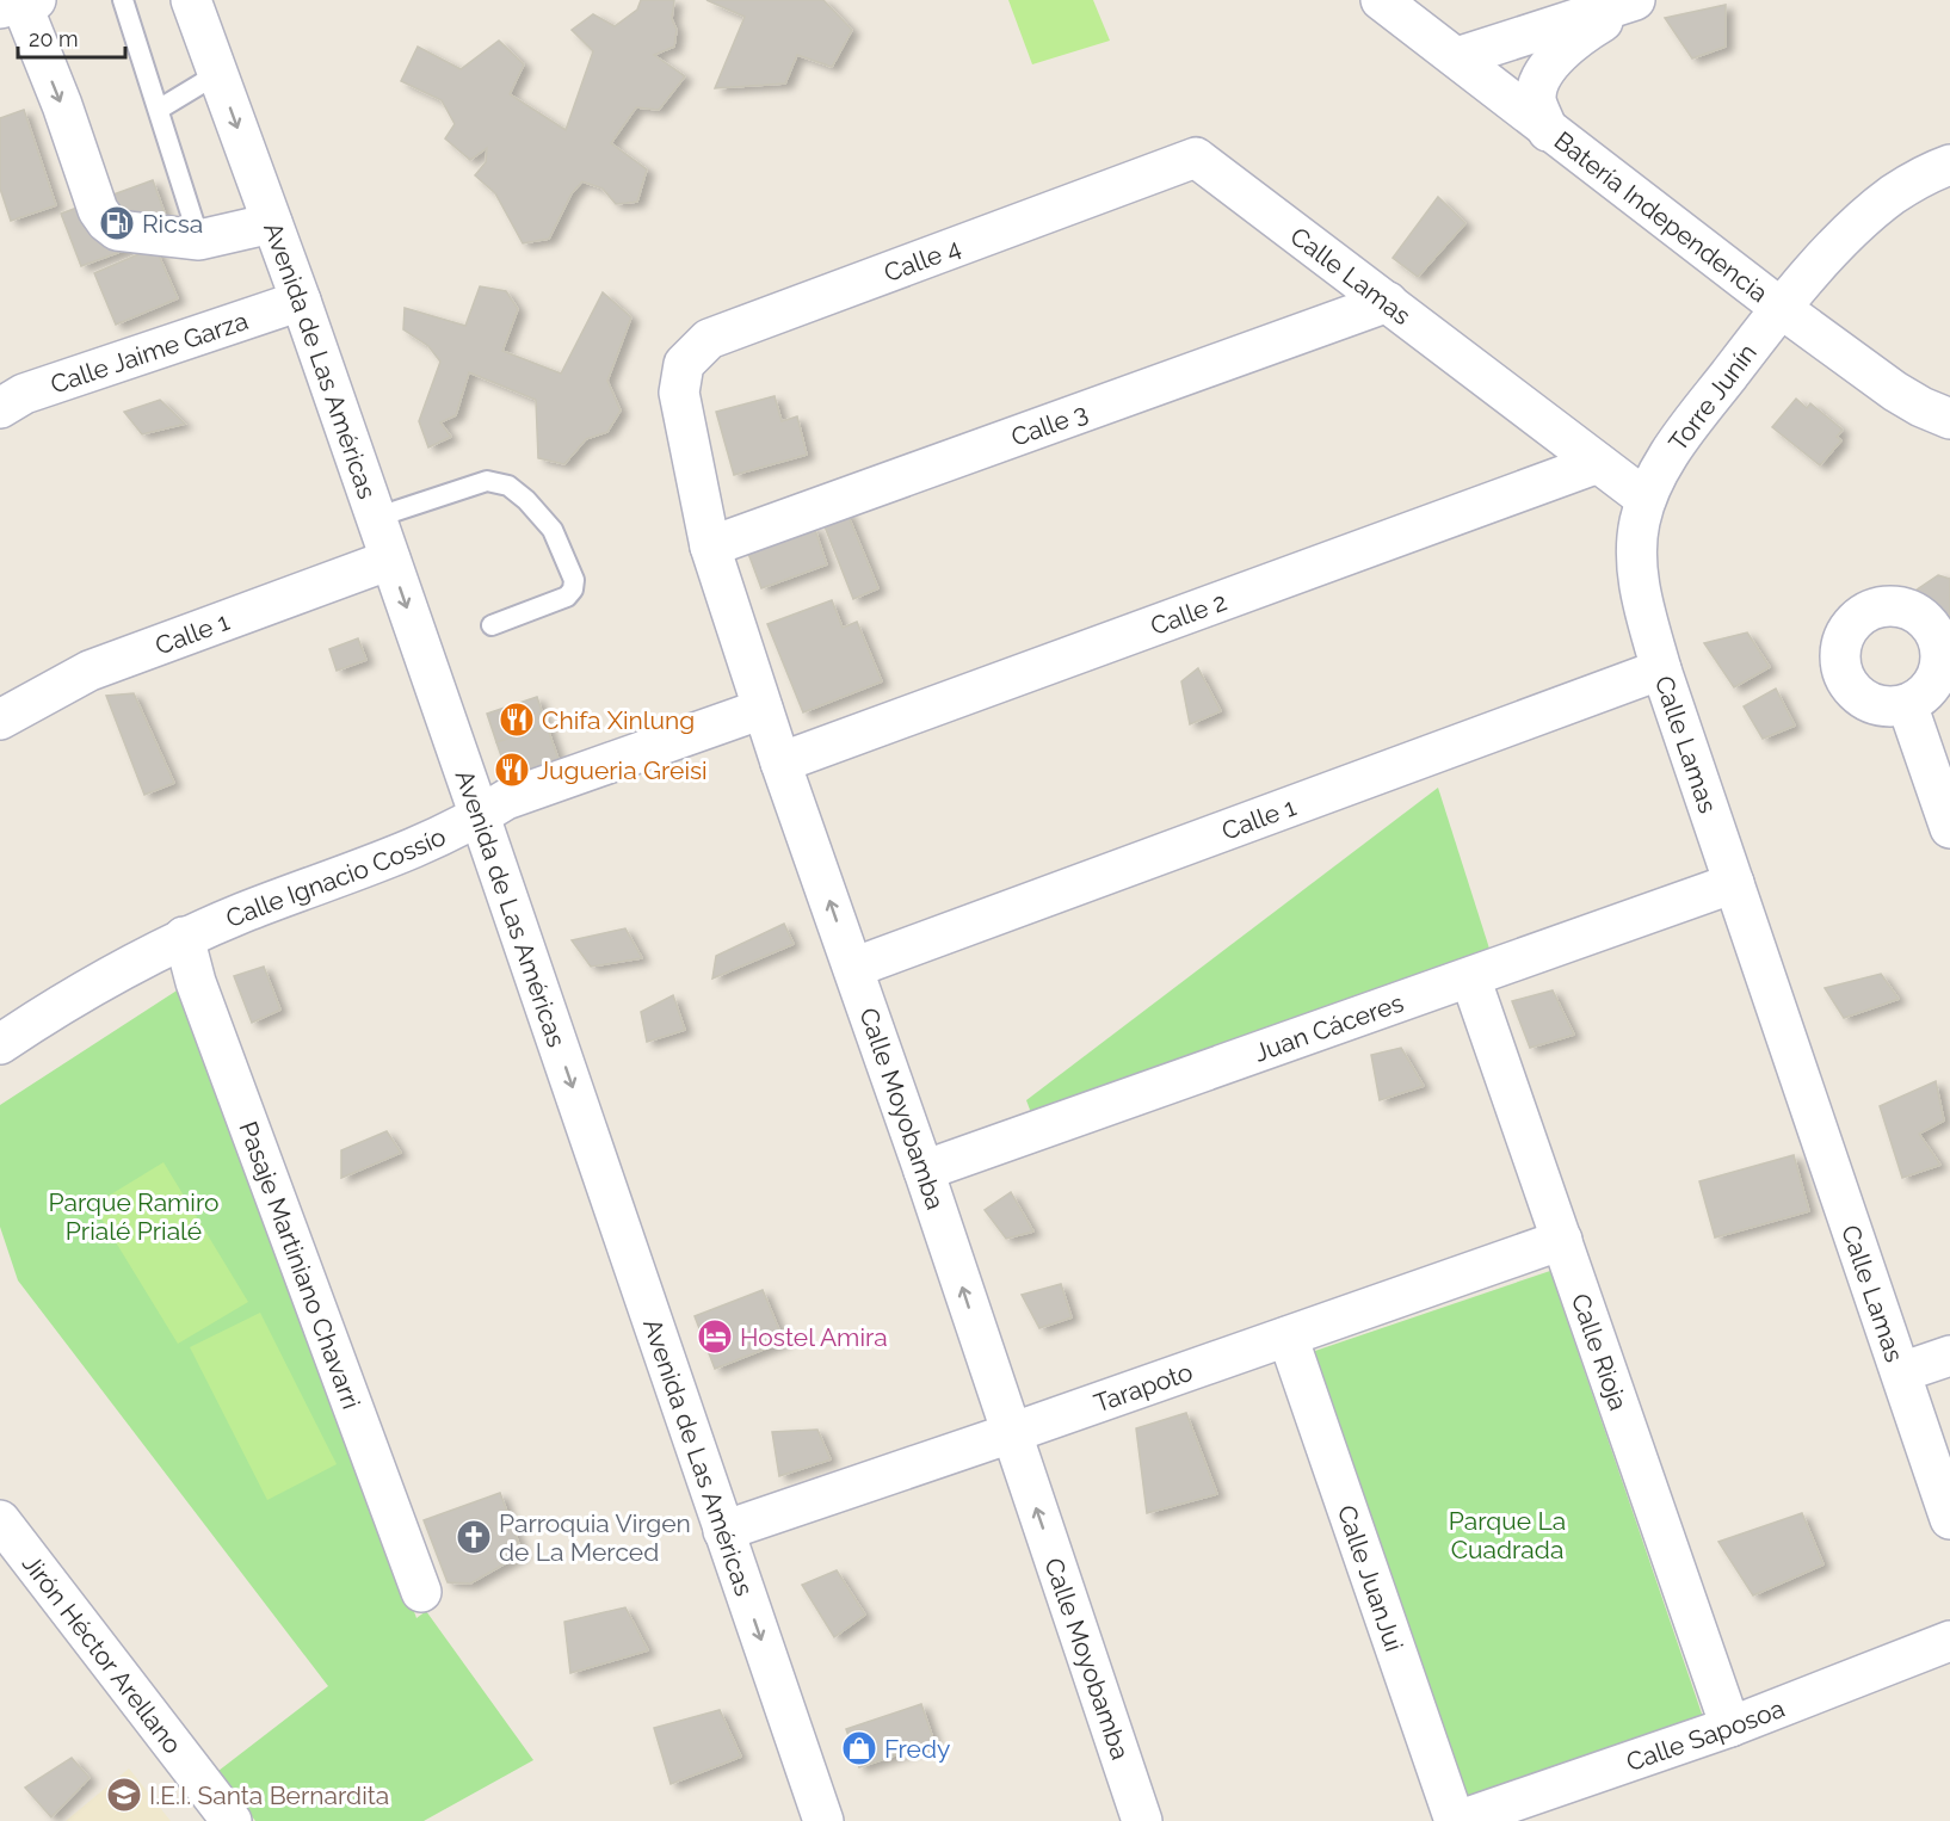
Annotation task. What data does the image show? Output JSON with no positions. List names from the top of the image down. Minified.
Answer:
{"streets":{"street":["Batería Independencia","Calle 4","Calle Lamas","Calle Jaime Garza","Avenida de Las Américas","Torre Junín","Calle 3","Calle 2","Calle 1","Calle Ignacio Cossío","Juan Cáceres","Calle Moyobamba","Pasaje Martiniano Chavarri","Calle Rioja","Tarapoto","Calle JuanJui","Jirón Héctor Arellano","Calle Saposoa"]},"crossings":[["Batería Independencia","Torre Junín"],["Calle 4","Calle Lamas"],["Calle 4","Calle Moyobamba"],["Calle Lamas","Torre Junín"],["Calle Lamas","Calle 3"],["Calle Lamas","Calle 2"],["Calle Lamas","Calle 1"],["Calle Lamas","Juan Cáceres"],["Calle Jaime Garza","Avenida de Las Américas"],["Avenida de Las Américas","Calle 1"],["Avenida de Las Américas","Calle Ignacio Cossío"],["Avenida de Las Américas","Tarapoto"],["Calle 3","Calle Moyobamba"],["Calle 2","Calle Moyobamba"],["Calle 1","Calle Moyobamba"],["Calle Ignacio Cossío","Calle Moyobamba"],["Calle Ignacio Cossío","Pasaje Martiniano Chavarri"],["Juan Cáceres","Calle Moyobamba"],["Juan Cáceres","Calle Rioja"],["Calle Moyobamba","Tarapoto"],["Calle Rioja","Tarapoto"],["Calle Rioja","Calle Saposoa"],["Tarapoto","Calle JuanJui"],["Calle JuanJui","Calle Saposoa"]],"one_way":["Avenida de Las Américas","Calle Moyobamba"],"parks":["Parque Ramiro Prialé Prialé","Parque La Cuadrada"],"places":{"fuel station":["Ricsa"],"restaurant":["Chifa Xinlung","Jugueria Greisi"],"hotel":["Hostel Amira"],"church":["Parroquia Virgen de La Merced"],"shop":["Fredy"],"school or university":["I.E.I. Santa Bernardita"]},"scale_bar":"20 m"}
